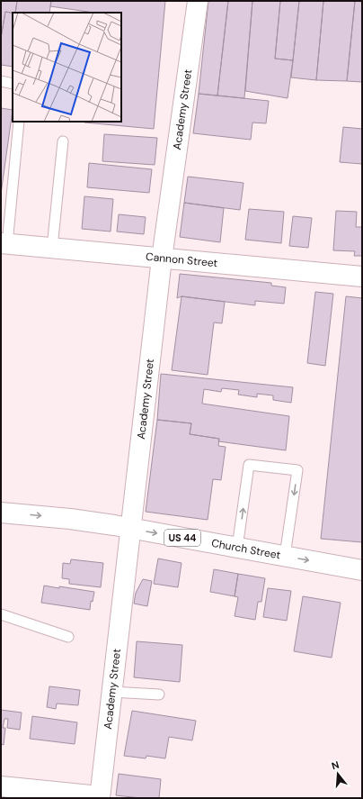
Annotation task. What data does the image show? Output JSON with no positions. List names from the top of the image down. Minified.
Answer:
{"streets":{"main road":["Academy Street","Cannon Street","US 44","Church Street"]},"crossings":[["Academy Street","Cannon Street"],["Academy Street","Church Street"]],"one_way":["Church Street"],"north":"top"}
